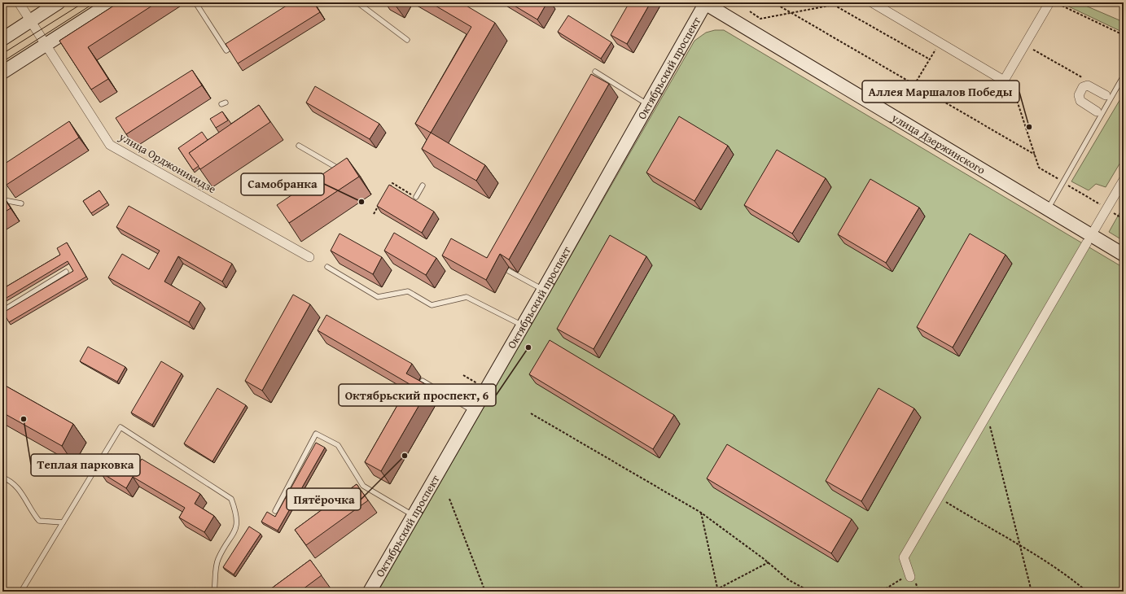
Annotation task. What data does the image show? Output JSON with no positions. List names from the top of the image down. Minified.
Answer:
{"streets":{"main road":["Октябрьский проспект","улица Дзержинского"],"street":["улица Орджоникидзе"]},"crossings":[["Октябрьский проспект","улица Дзержинского"]],"places":["Аллея Маршалов Победы","Самобранка","Октябрьский проспект, 6","Теплая парковка","Пятёрочка"]}
